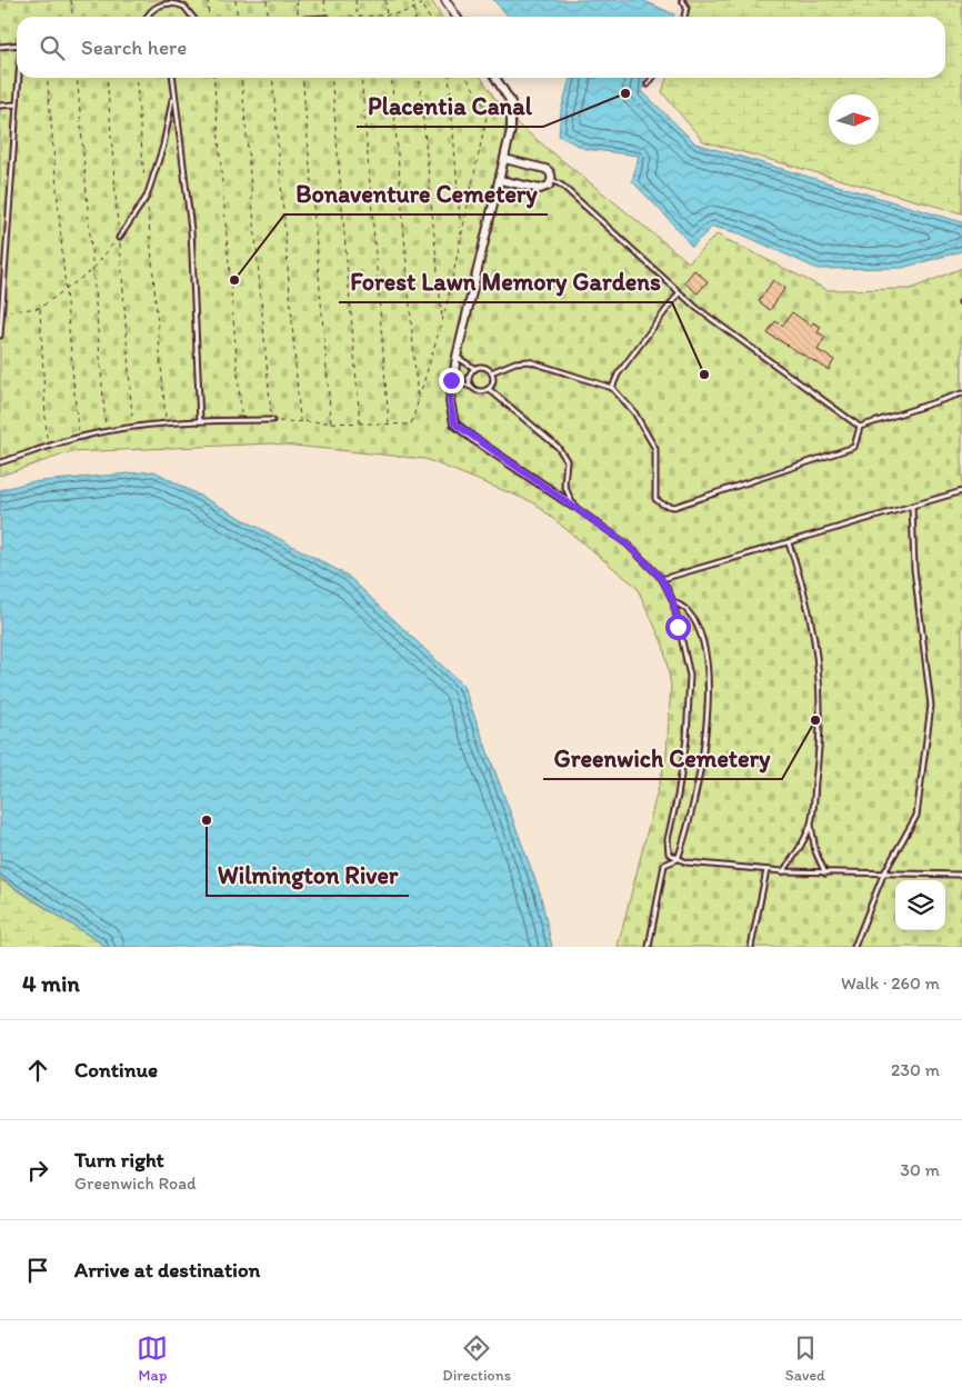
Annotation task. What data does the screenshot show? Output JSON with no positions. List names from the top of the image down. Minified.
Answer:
{"places":["Placentia Canal","Bonaventure Cemetery","Forest Lawn Memory Gardens","Greenwich Cemetery","Wilmington River"],"north":"right","page":{"search":"Search here","heading":["4 min","Walk · 260 m"],"list":[["Continue","230 m"],["Turn right","Greenwich Road","30 m"],"Arrive at destination"],"nav":["Map","Directions","Saved"]}}
